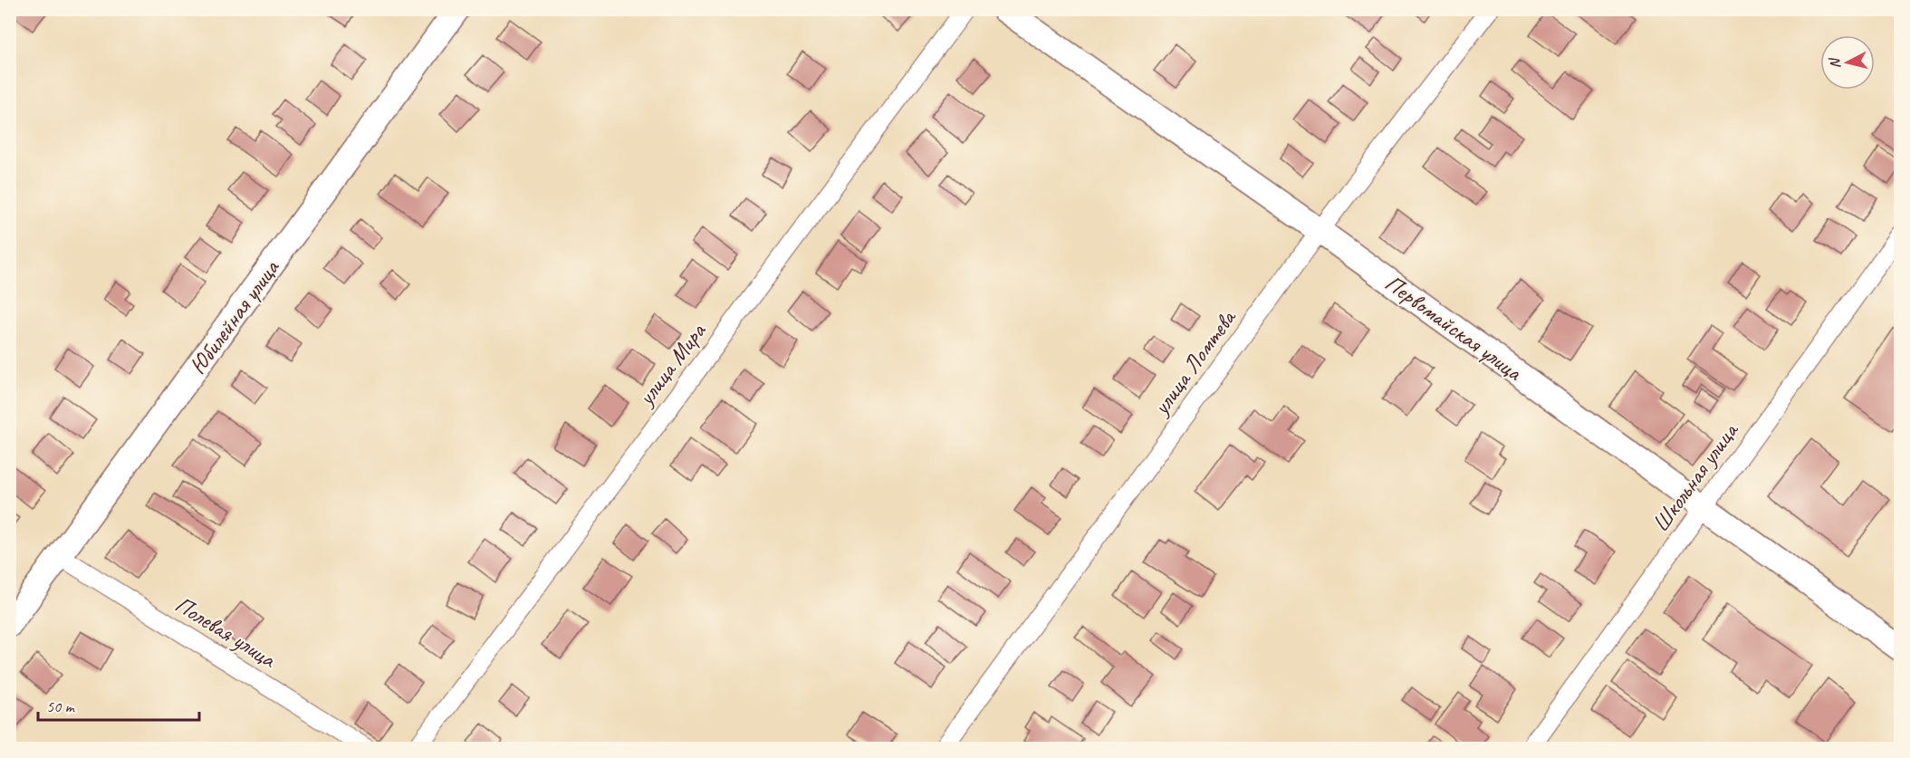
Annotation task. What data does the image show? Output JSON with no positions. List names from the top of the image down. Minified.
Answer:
{"streets":{"street":["Юбилейная улица","Первомайская улица","улица Ломтева","улица Мира","Школьная улица","Полевая улица"]},"crossings":[["Юбилейная улица","Полевая улица"],["Первомайская улица","улица Ломтева"],["Первомайская улица","Школьная улица"]],"scale_bar":"50 m","north":"left"}
